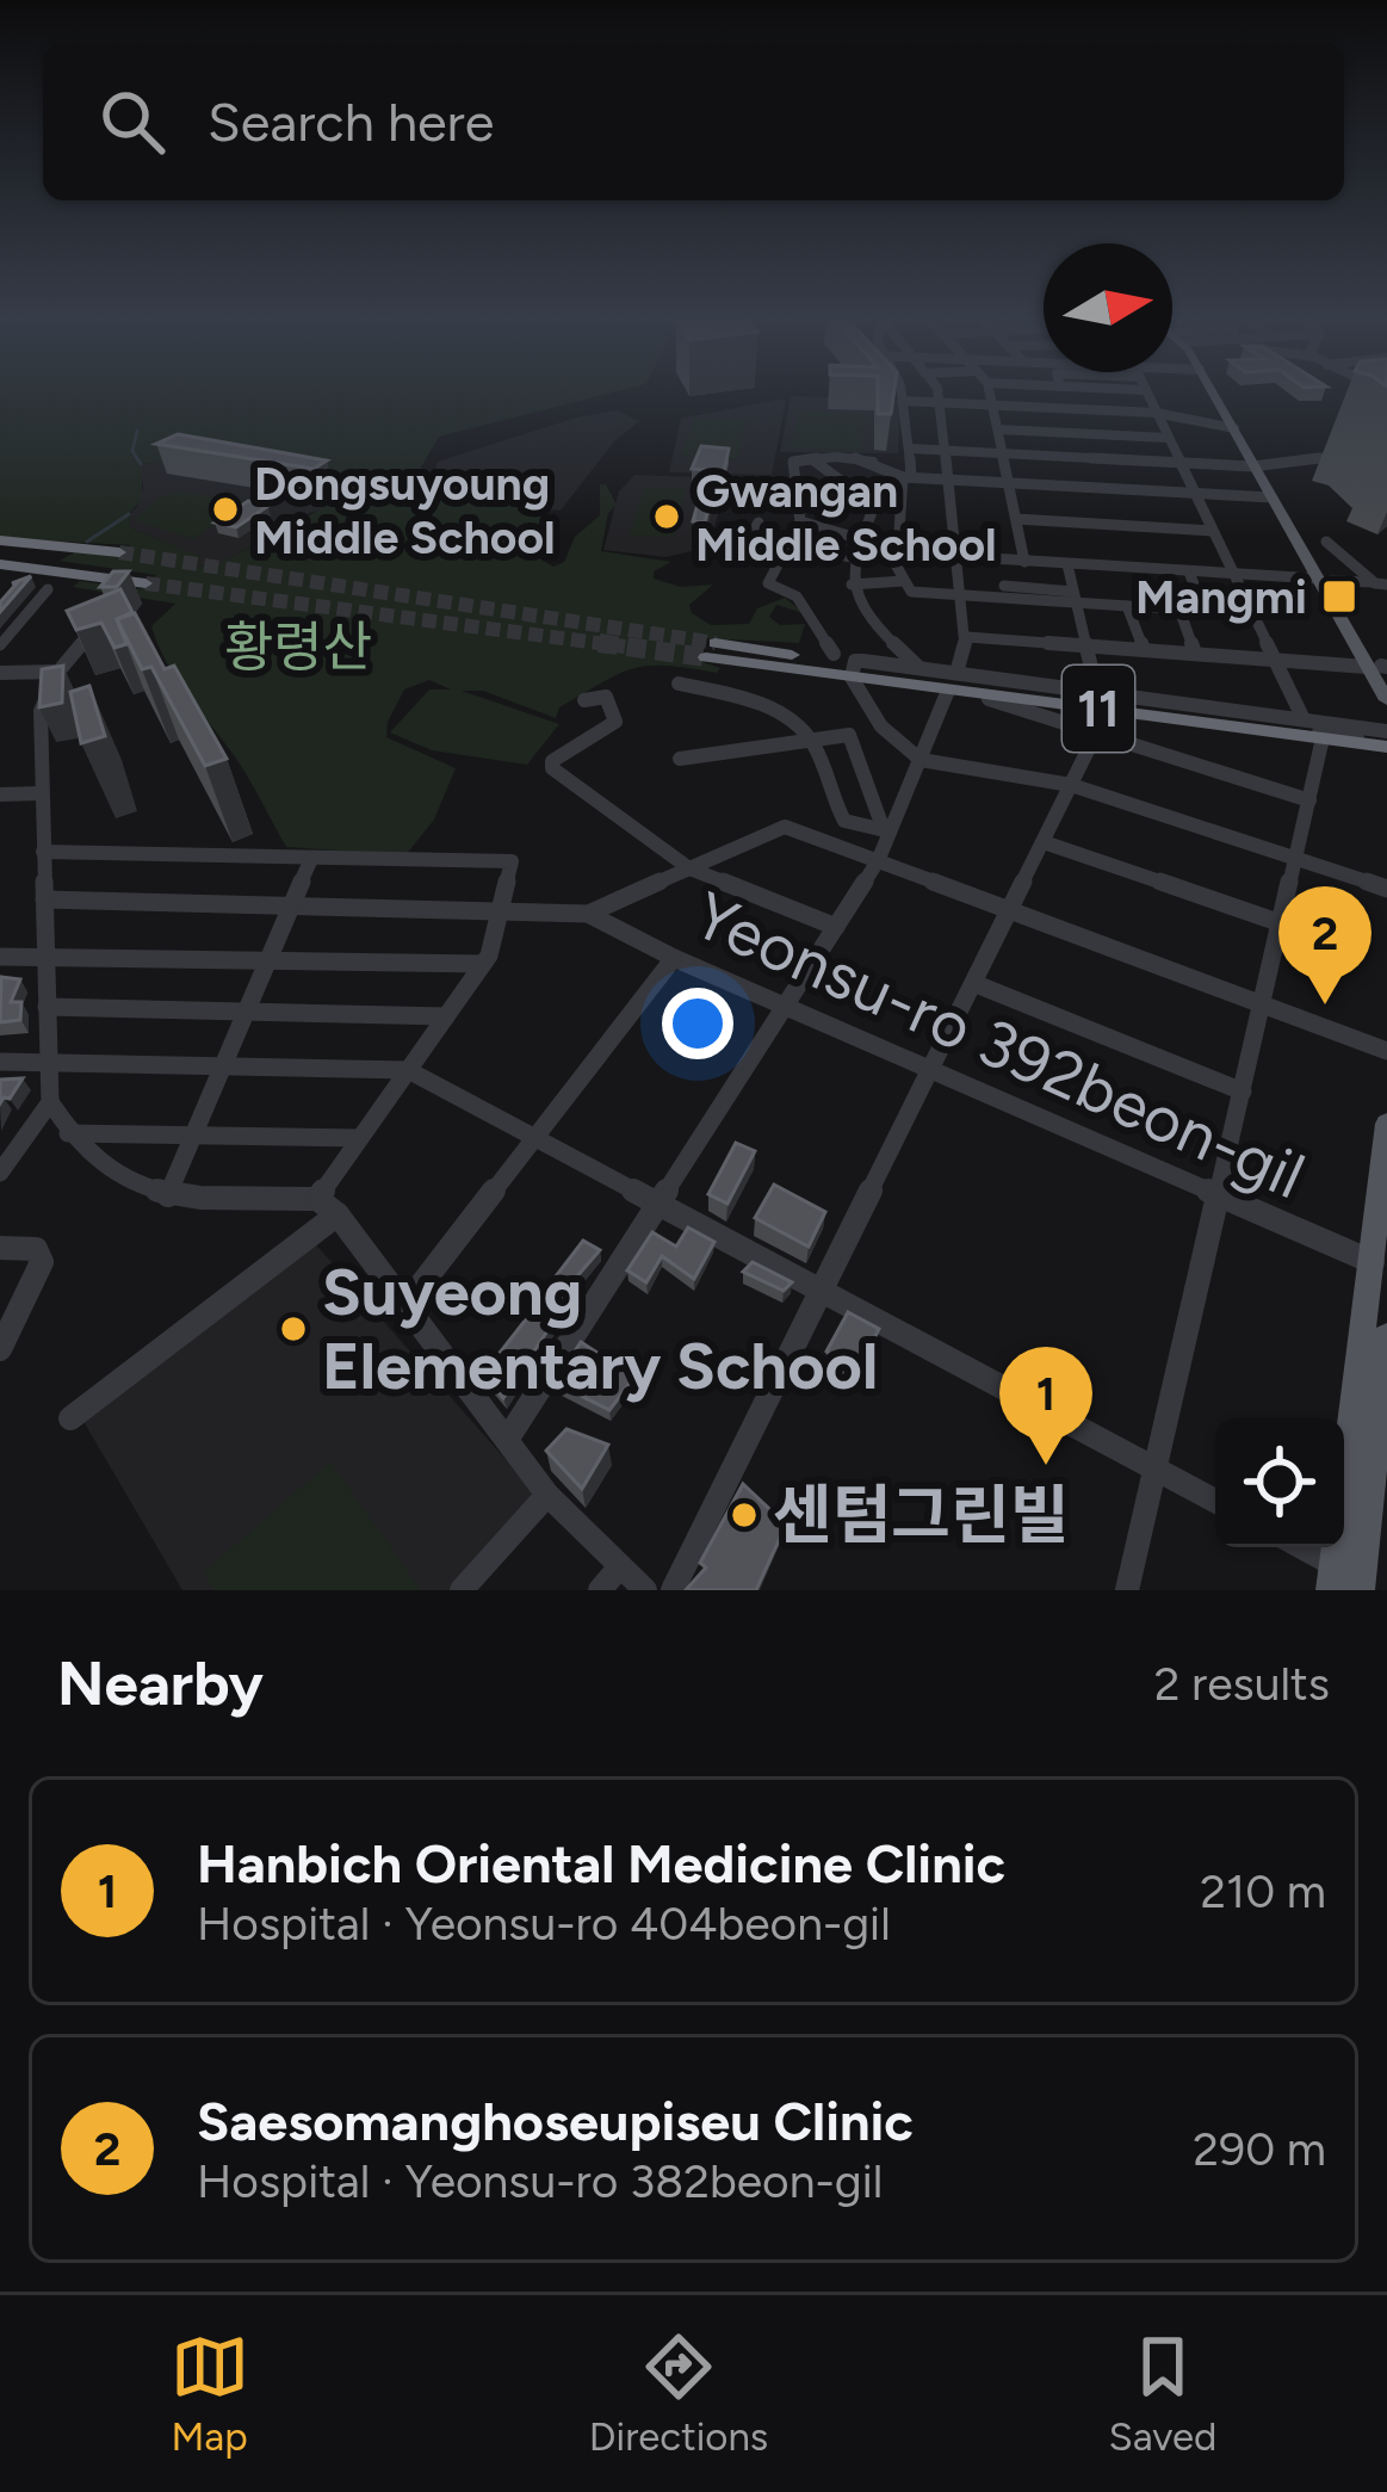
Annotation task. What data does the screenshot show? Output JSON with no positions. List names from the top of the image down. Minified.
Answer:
{"streets":{"highway":["11"],"street":["Yeonsu-ro 392beon-gil"]},"parks":["황령산"],"places":{"other":["Dongsuyoung Middle School","Gwangan Middle School","Suyeong Elementary School","센텀그린빌"],"transit":["Mangmi"]},"north":"right","page":{"search":"Search here","pins":["2","1"],"heading":["Nearby","2 results"],"list":[{"mark":"1","name":"Hanbich Oriental Medicine Clinic","note":"Hospital · Yeonsu-ro 404beon-gil","value":"210 m"},{"mark":"2","name":"Saesomanghoseupiseu Clinic","note":"Hospital · Yeonsu-ro 382beon-gil","value":"290 m"}],"nav":["Map","Directions","Saved"]}}
